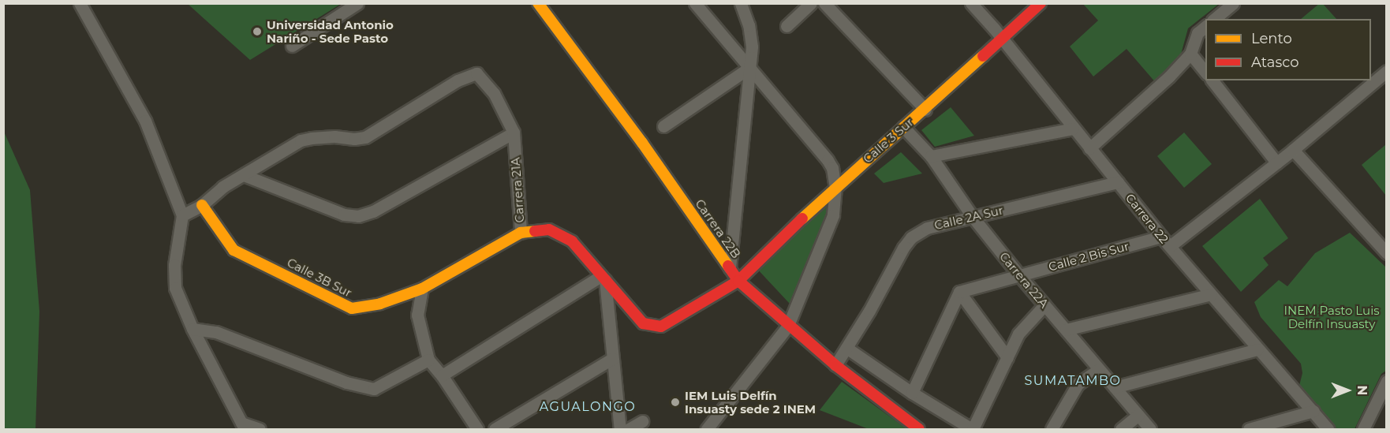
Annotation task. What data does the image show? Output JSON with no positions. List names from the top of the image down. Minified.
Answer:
{"streets":{"street":["Calle 3 Sur","Carrera 21A","Calle 2A Sur","Carrera 22","Carrera 22B","Calle 2 Bis Sur","Calle 3B Sur","Carrera 22A"]},"crossings":[["Calle 3 Sur","Carrera 21A"],["Calle 3 Sur","Carrera 22"],["Calle 3 Sur","Carrera 22B"],["Calle 3 Sur","Carrera 22A"],["Carrera 21A","Calle 3B Sur"],["Calle 2A Sur","Carrera 22"],["Calle 2A Sur","Carrera 22B"],["Calle 2A Sur","Carrera 22A"],["Carrera 22","Calle 2 Bis Sur"],["Calle 2 Bis Sur","Carrera 22A"]],"districts":["SUMATAMBO","AGUALONGO"],"parks":["INEM Pasto Luis Delfín Insuasty"],"places":["Universidad Antonio Nariño - Sede Pasto","IEM Luis Delfín Insuasty sede 2 INEM"],"legend":["Lento","Atasco"],"north":"right"}
